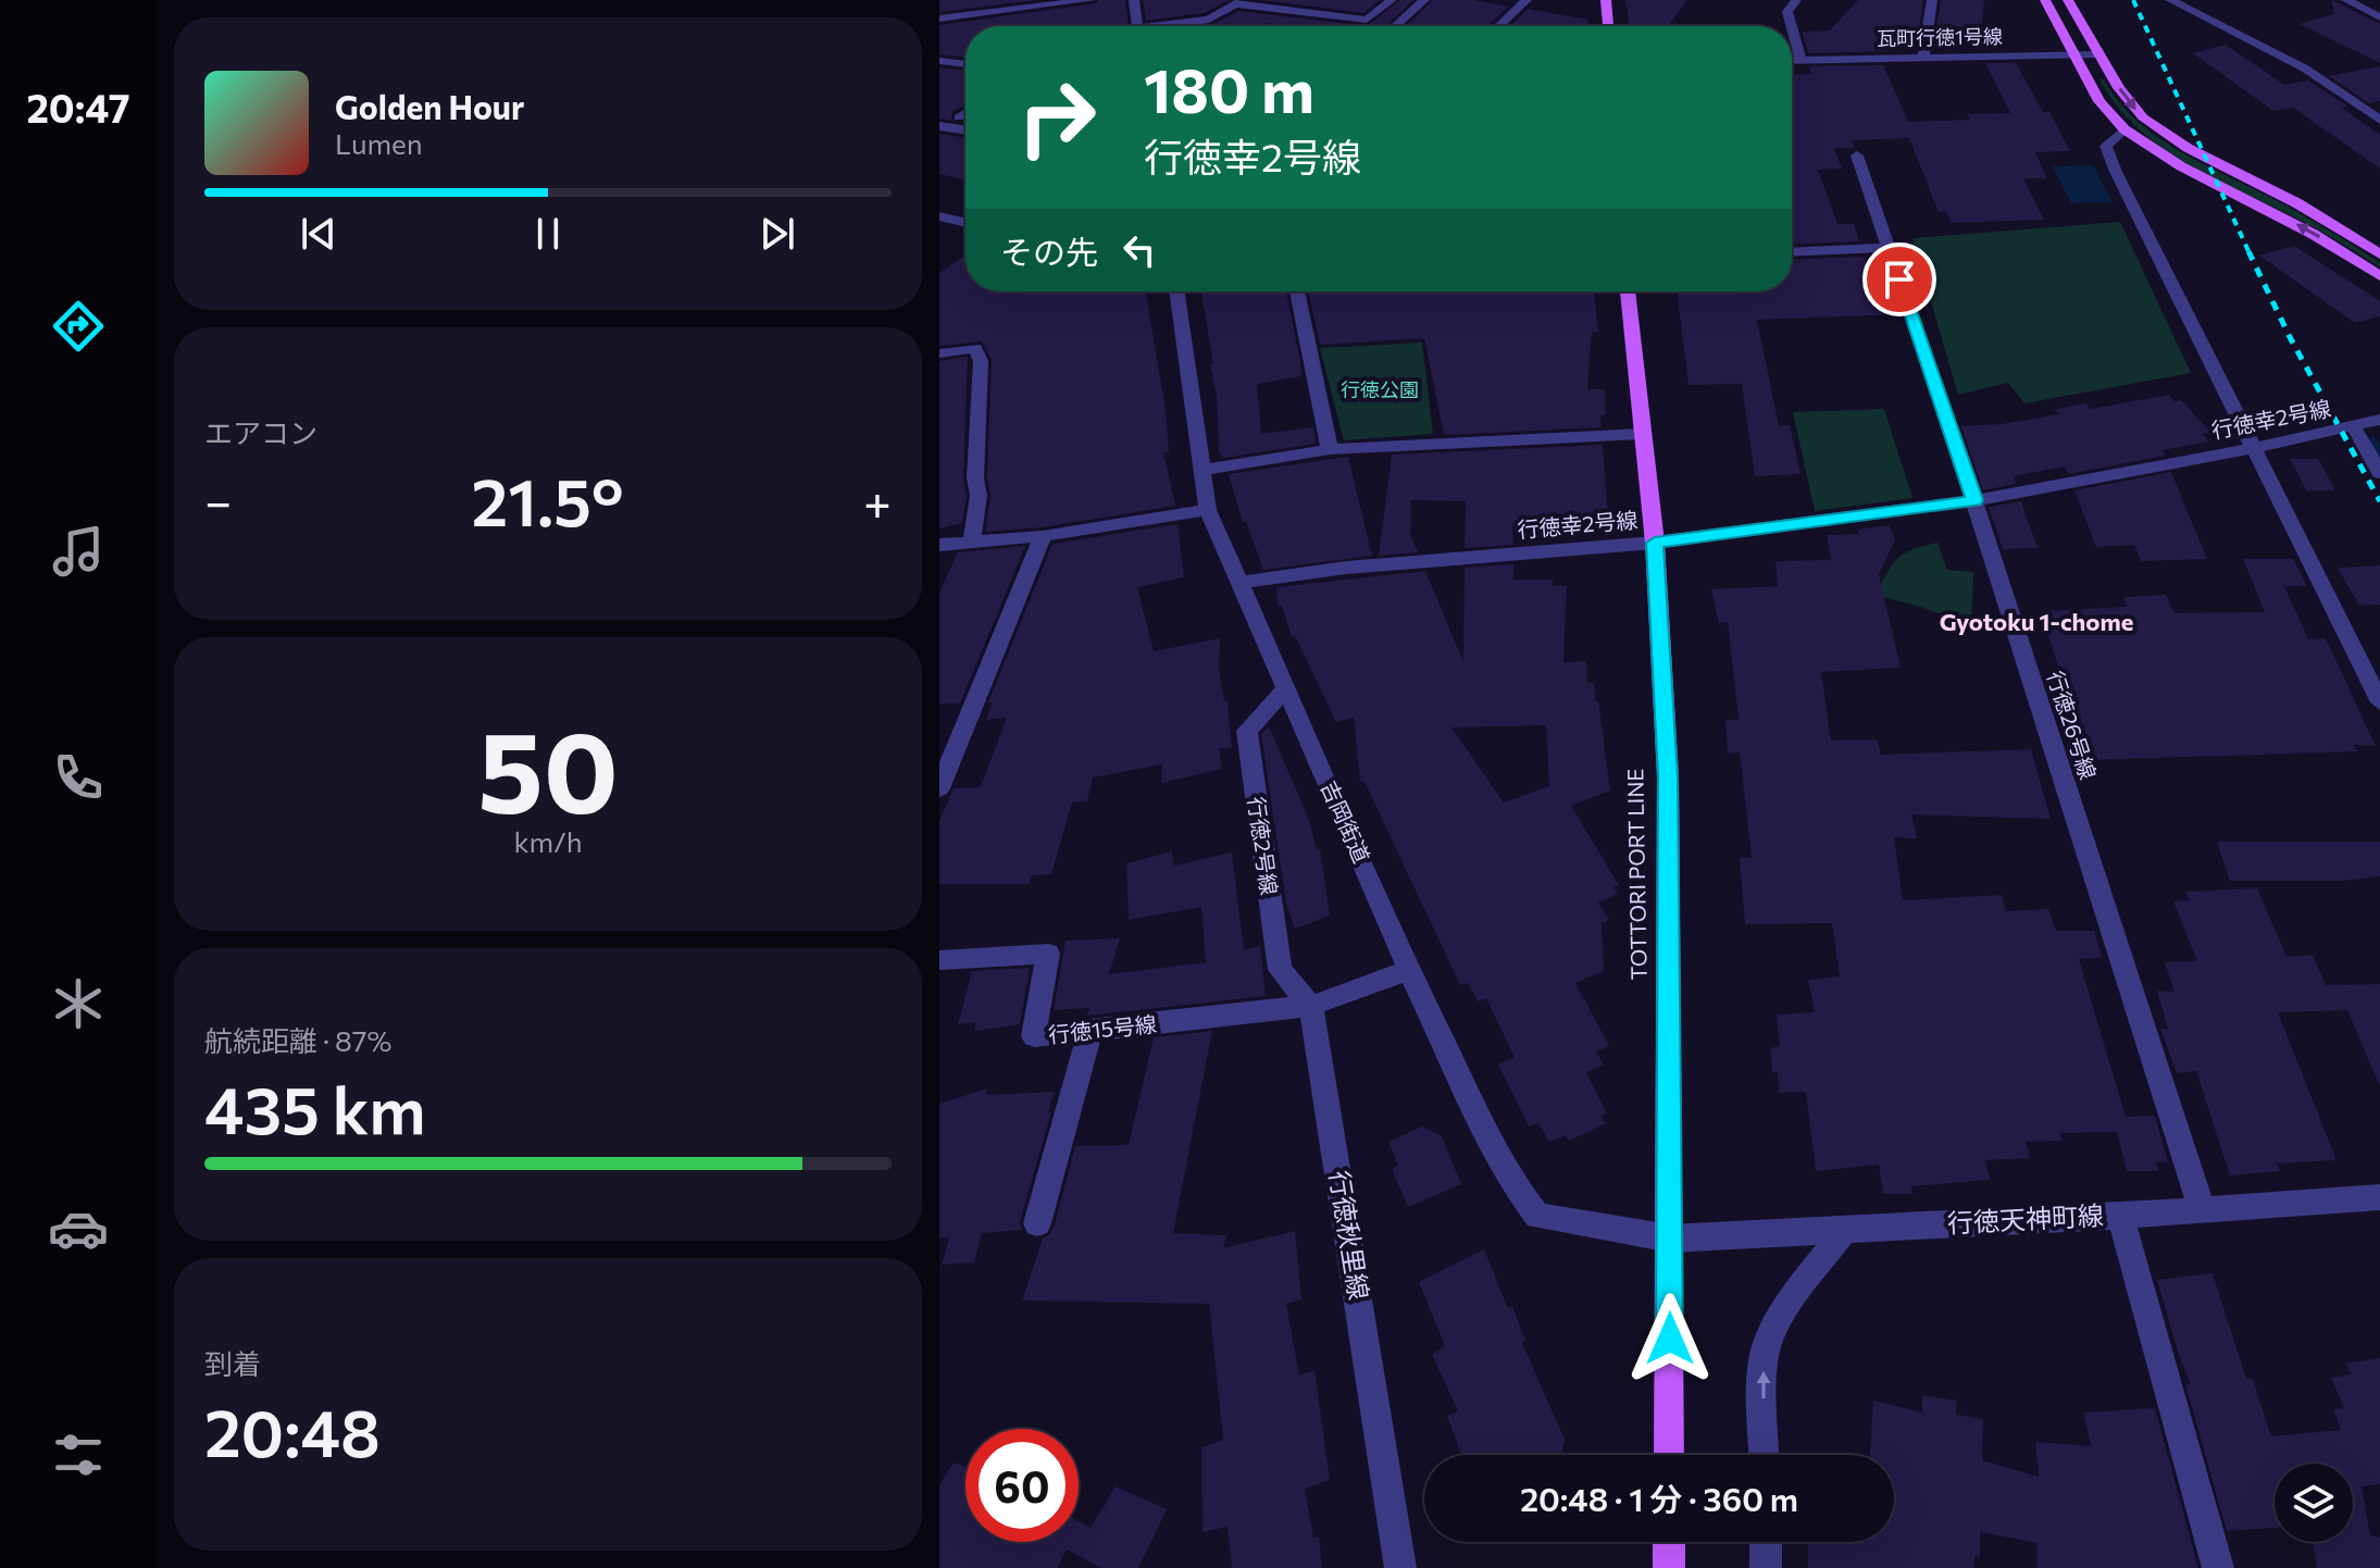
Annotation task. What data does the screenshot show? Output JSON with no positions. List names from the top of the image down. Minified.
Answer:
{"streets":{"main road":["TOTTORI PORT LINE"],"street":["瓦町行徳1号線","行徳幸2号線","行徳26号線","吉岡街道","行徳2号線","行徳15号線","行徳天神町線","行徳秋里線"]},"crossings":[["行徳幸2号線","行徳26号線"],["行徳幸2号線","吉岡街道"],["行徳幸2号線","TOTTORI PORT LINE"],["行徳26号線","行徳天神町線"],["吉岡街道","行徳2号線"],["吉岡街道","TOTTORI PORT LINE"],["吉岡街道","行徳天神町線"],["行徳2号線","行徳15号線"],["行徳2号線","行徳秋里線"],["TOTTORI PORT LINE","行徳天神町線"],["行徳15号線","行徳秋里線"]],"districts":["Gyotoku 1-chome"],"parks":["行徳公園"],"page":{"tabs":"20:47","turn":["180 m","行徳幸2号線"],"song":["Golden Hour","Lumen"],"then":"その先","tile":["エアコン",["50","km/h"],["航続距離 · 87%","435 km"],["到着","20:48"]],"heat":["−","21.5°","+"],"limit":"60","trip":"20:48 · 1 分 · 360 m"}}
